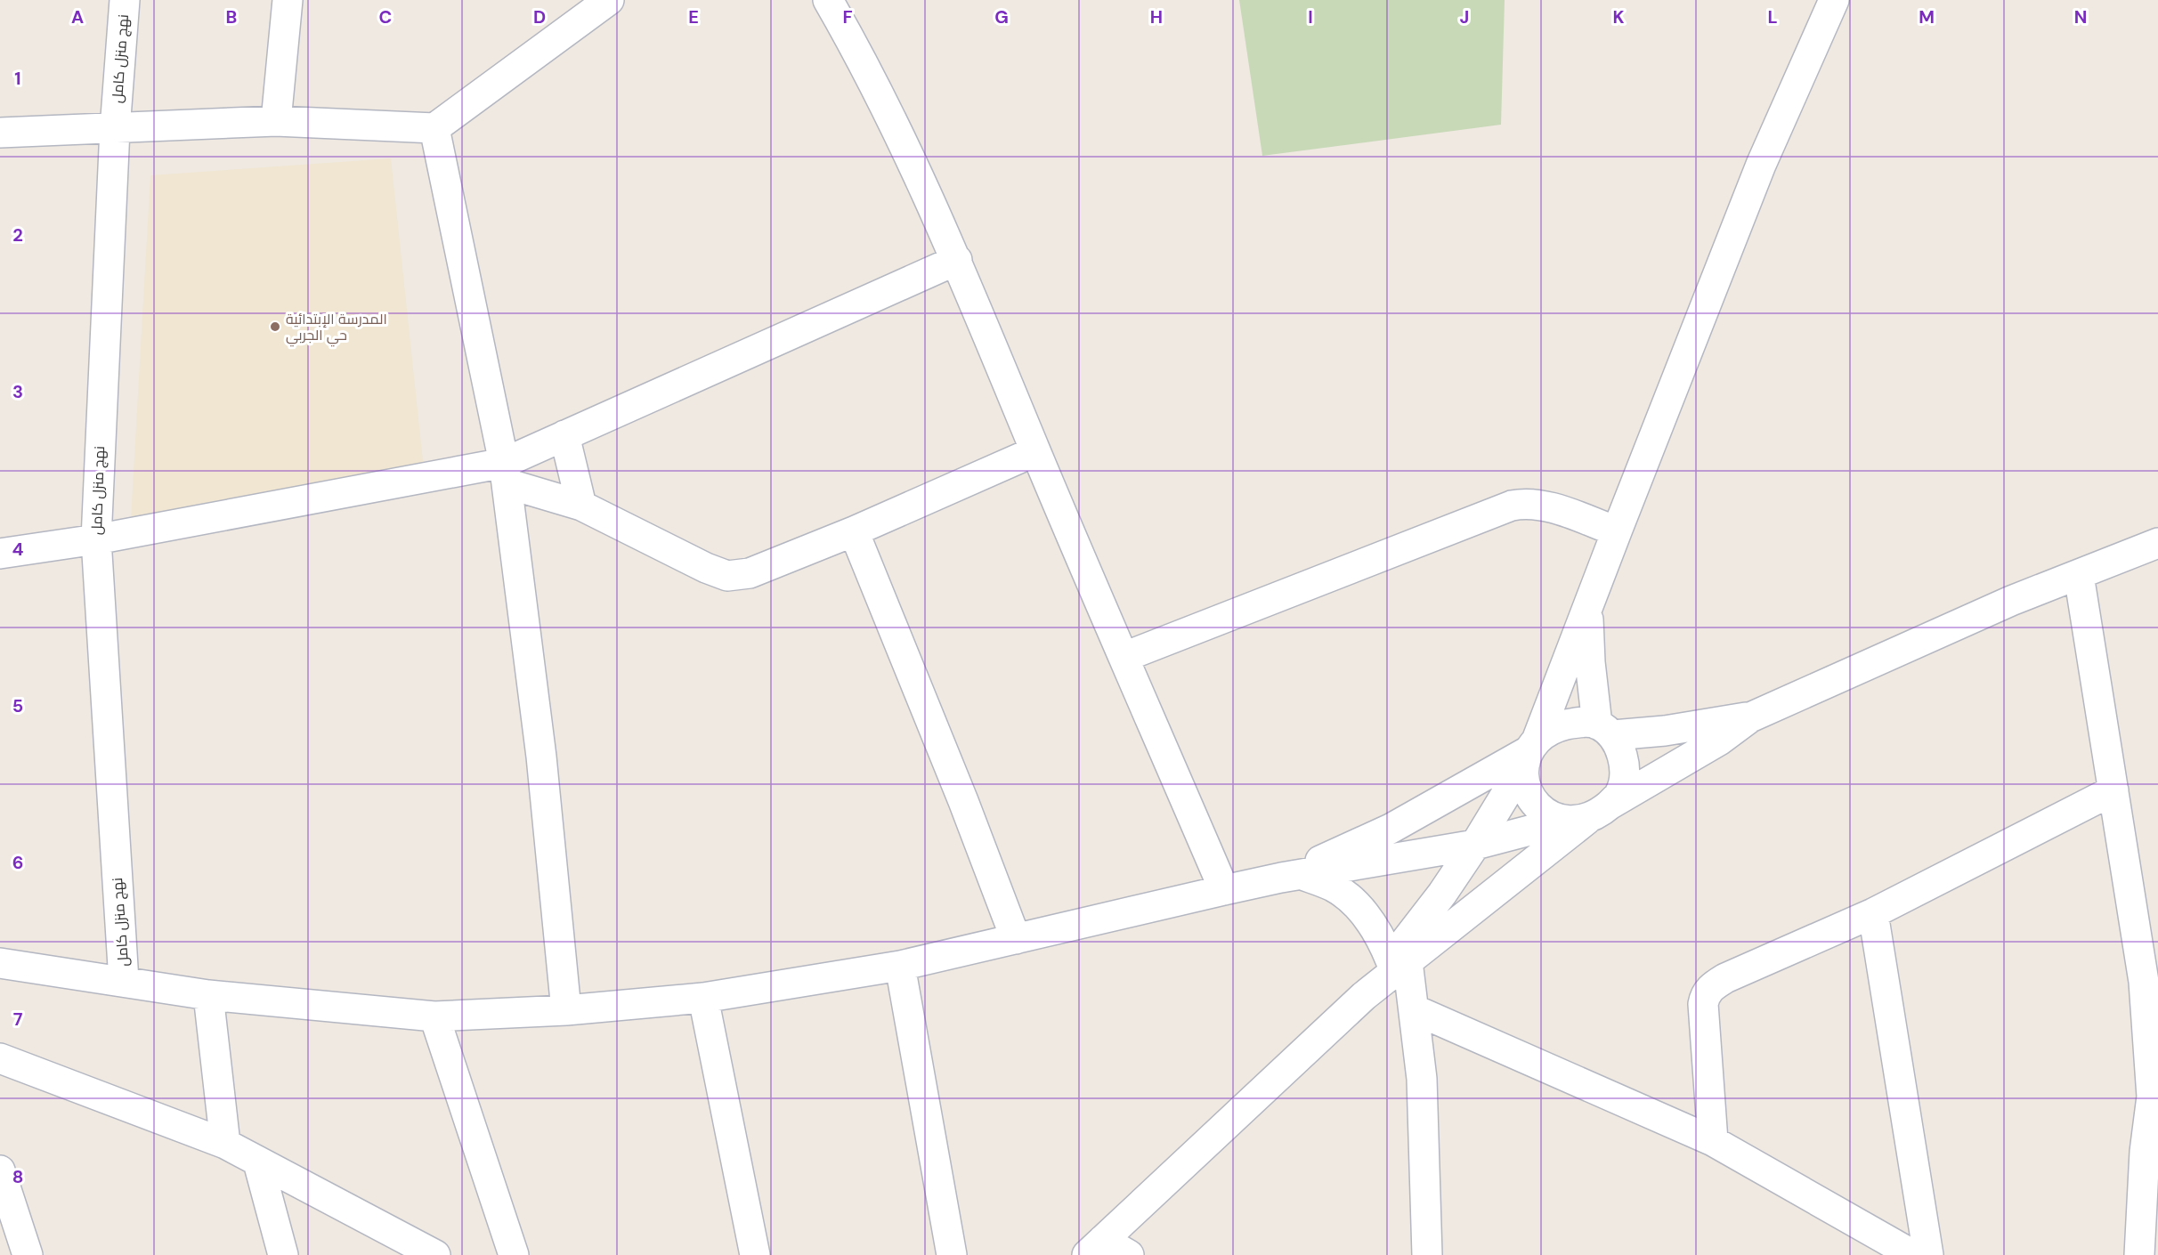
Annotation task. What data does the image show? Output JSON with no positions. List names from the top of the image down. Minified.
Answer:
{"streets":{"street":["نهج منزل كامل"]},"places":["المدرسة الإبتدائية حي الجربي"],"grid":{"columns":["A","B","C","D","E","F","G","H","I","J","K","L","M","N"],"rows":["1","2","3","4","5","6","7","8"]}}
